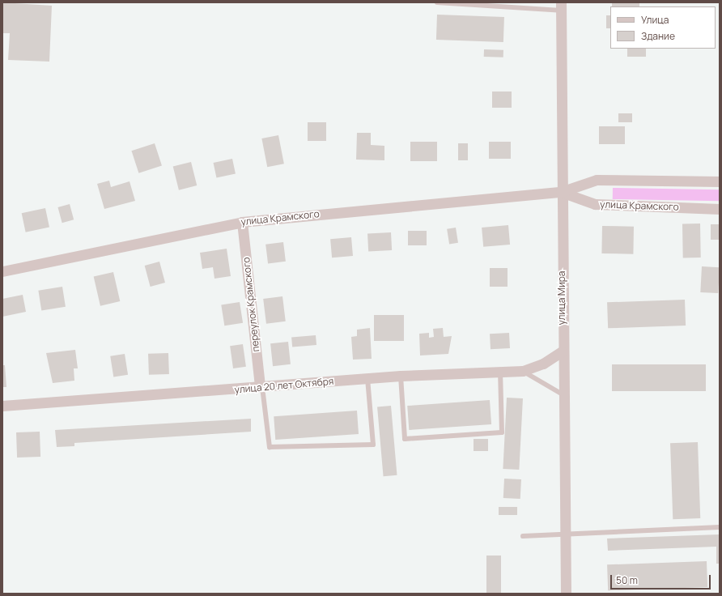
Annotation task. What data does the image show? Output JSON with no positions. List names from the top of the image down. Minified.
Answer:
{"streets":{"street":["улица Крамского","улица Мира","переулок Крамского","улица 20 лет Октября"]},"crossings":[["улица Крамского","улица Мира"],["улица Крамского","переулок Крамского"],["улица Мира","улица 20 лет Октября"],["переулок Крамского","улица 20 лет Октября"]],"legend":["Улица","Здание"],"scale_bar":"50 m"}
